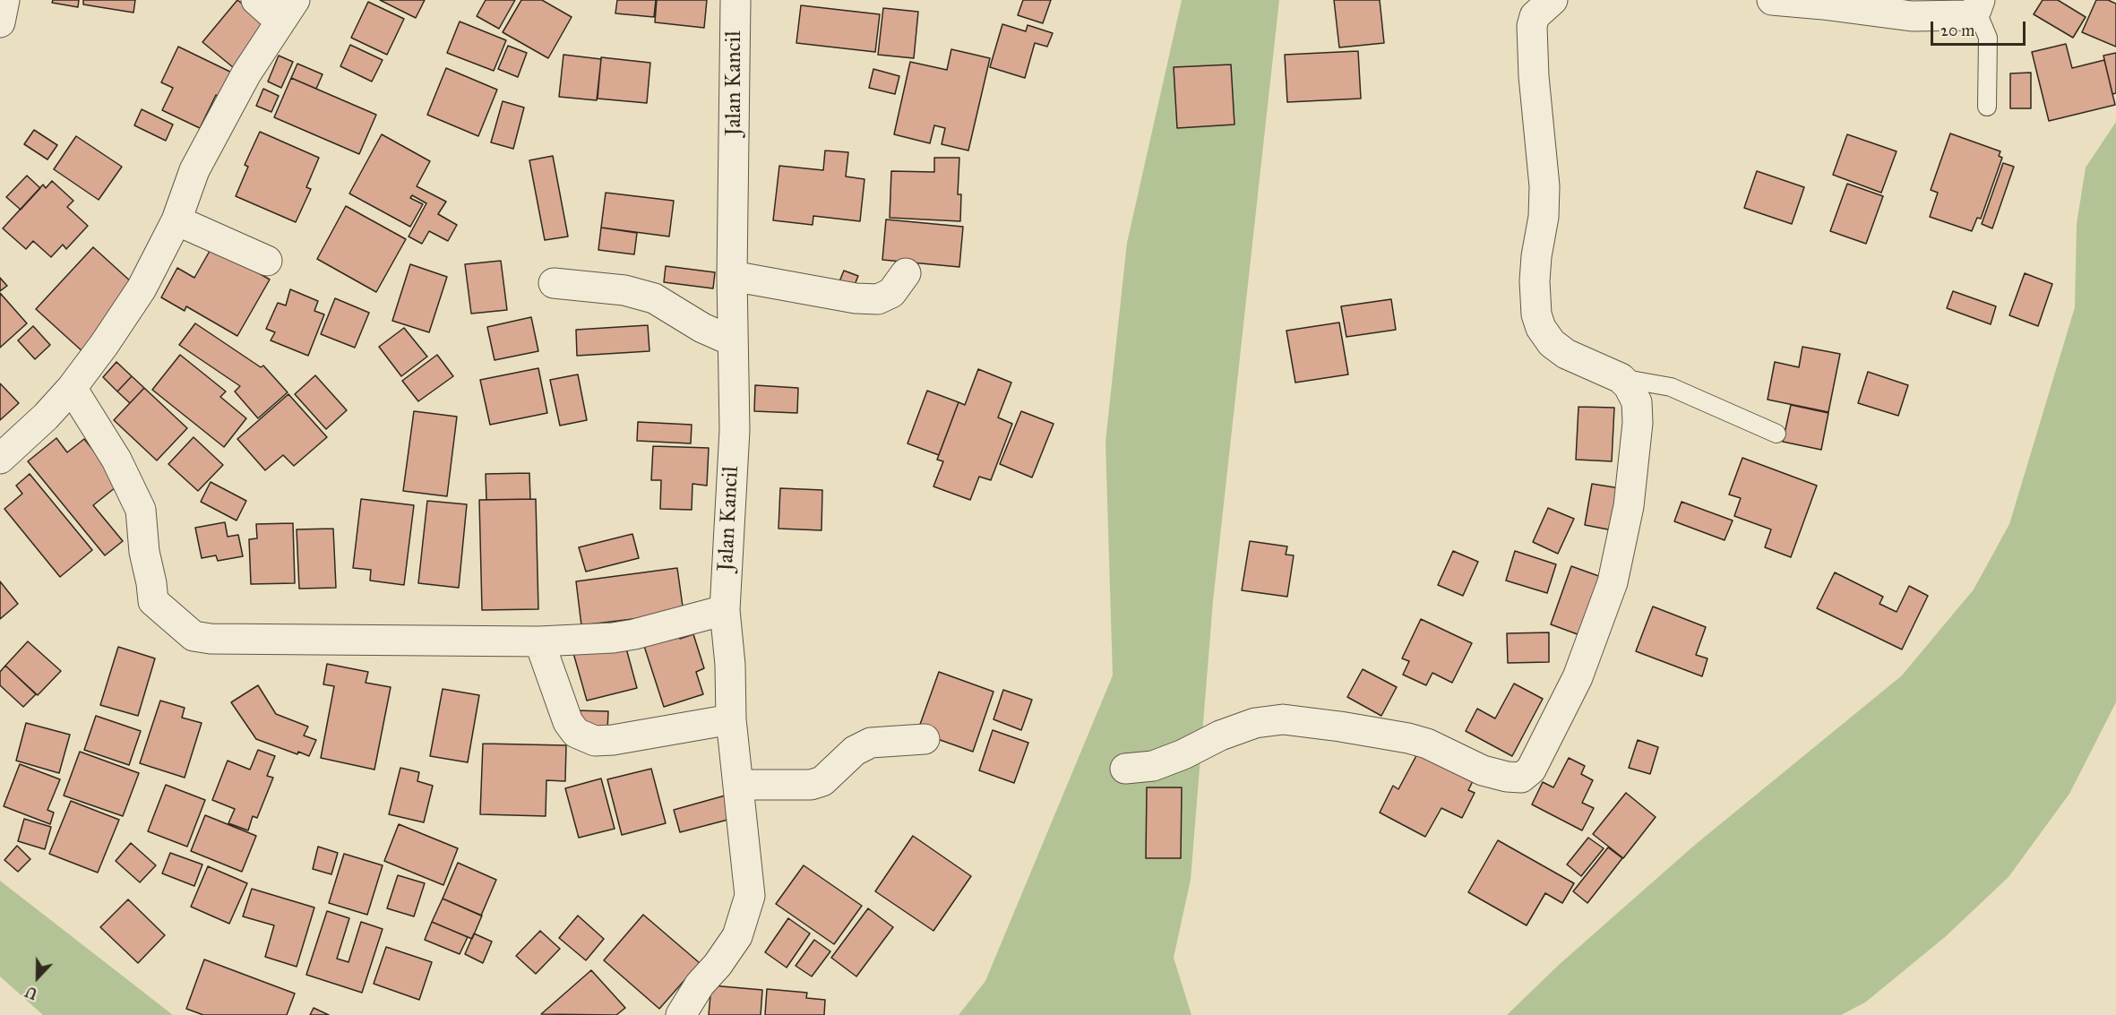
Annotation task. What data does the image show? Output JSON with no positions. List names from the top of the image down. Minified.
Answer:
{"streets":{"street":["Jalan Kancil"]},"scale_bar":"20 m","north":"bottom"}
